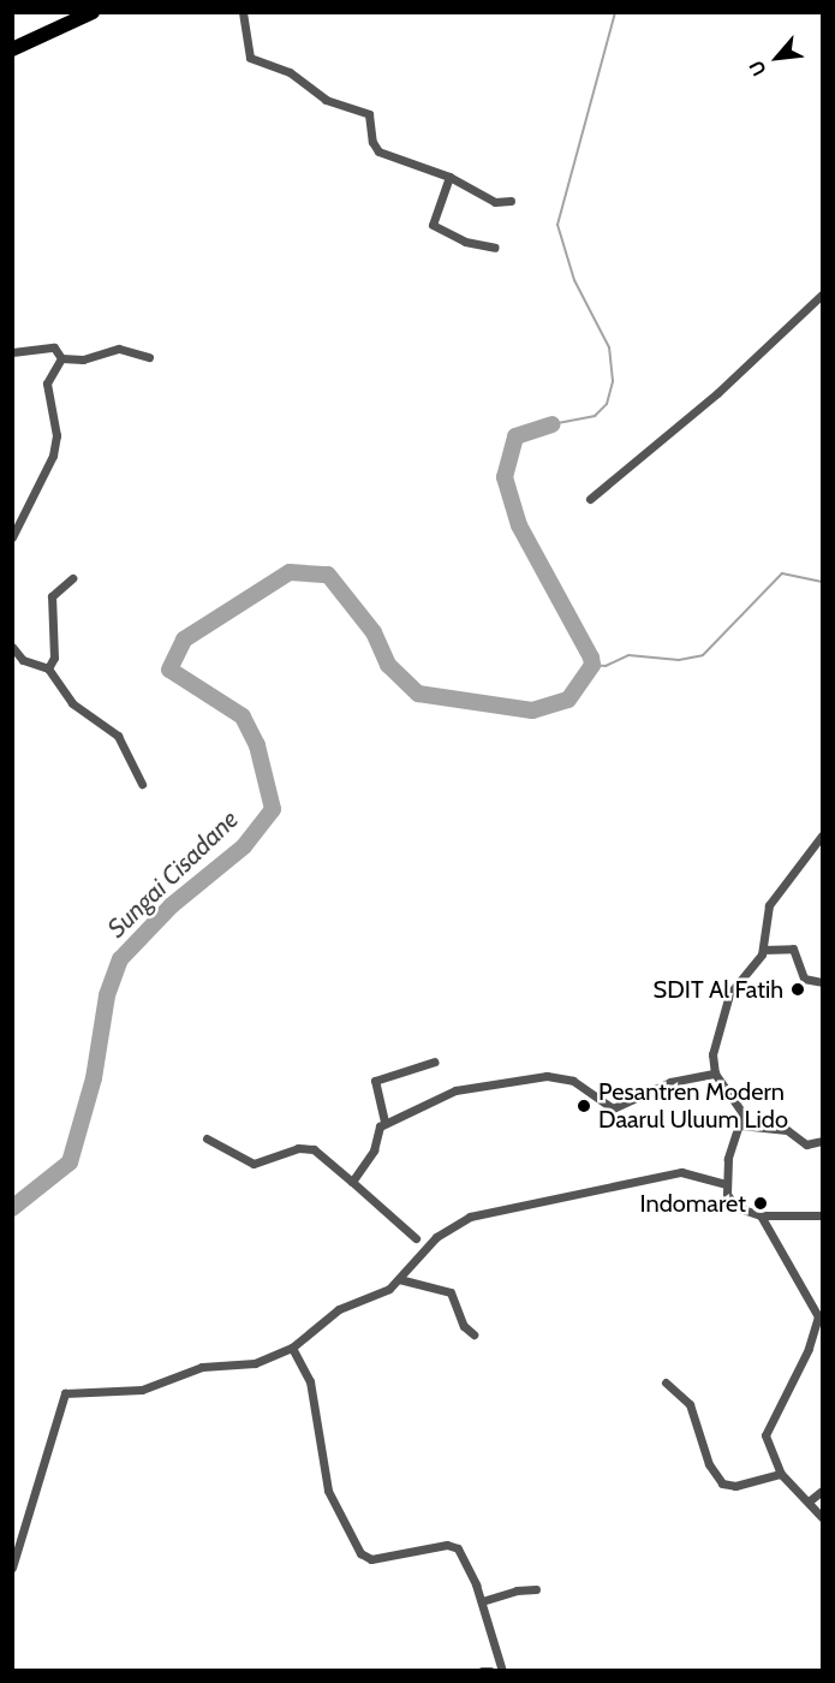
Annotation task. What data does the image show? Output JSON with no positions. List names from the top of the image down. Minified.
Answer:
{"water":["Sungai Cisadane"],"places":["SDIT Al Fatih","Pesantren Modern Daarul Uluum Lido","Indomaret"],"north":"bottom left"}
